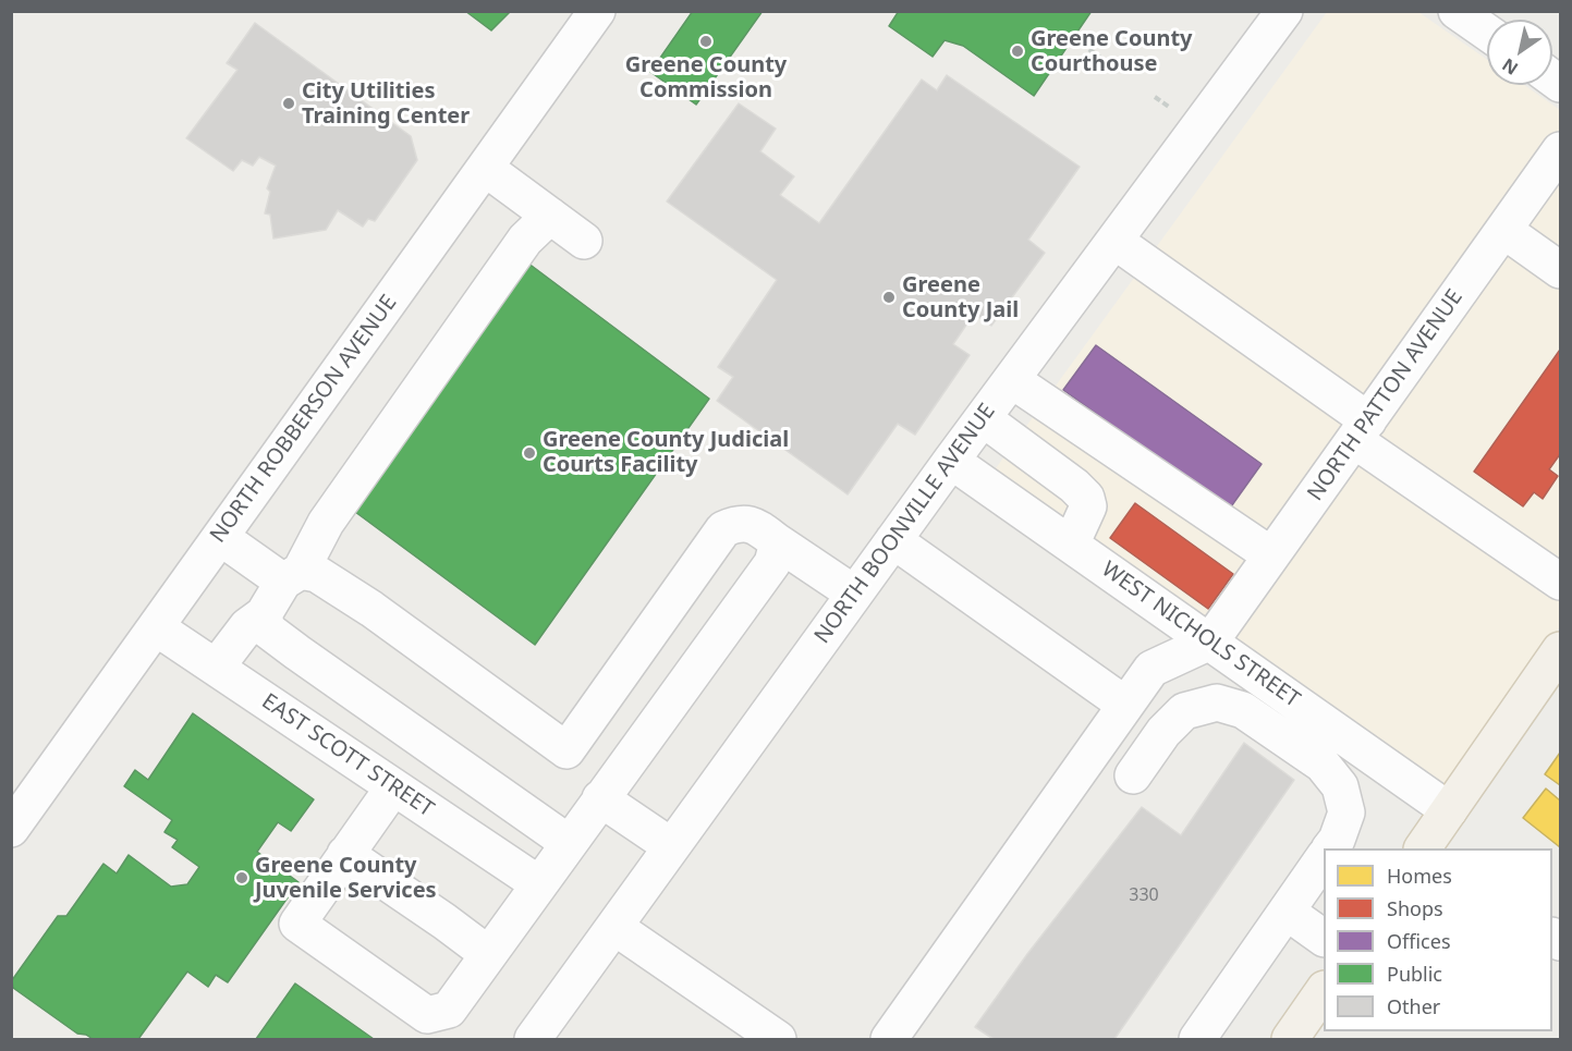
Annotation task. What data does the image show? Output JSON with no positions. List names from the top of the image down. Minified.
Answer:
{"streets":{"street":["NORTH PATTON AVENUE","NORTH ROBBERSON AVENUE","NORTH BOONVILLE AVENUE","WEST NICHOLS STREET","EAST SCOTT STREET"]},"crossings":[["NORTH PATTON AVENUE","WEST NICHOLS STREET"],["NORTH ROBBERSON AVENUE","EAST SCOTT STREET"],["NORTH BOONVILLE AVENUE","WEST NICHOLS STREET"]],"places":["Greene County Commission","Greene County Courthouse","City Utilities Training Center","Greene County Jail","Greene County Judicial Courts Facility","Greene County Juvenile Services"],"house_numbers":["330"],"legend":["Homes","Shops","Offices","Public","Other"],"north":"bottom left"}
